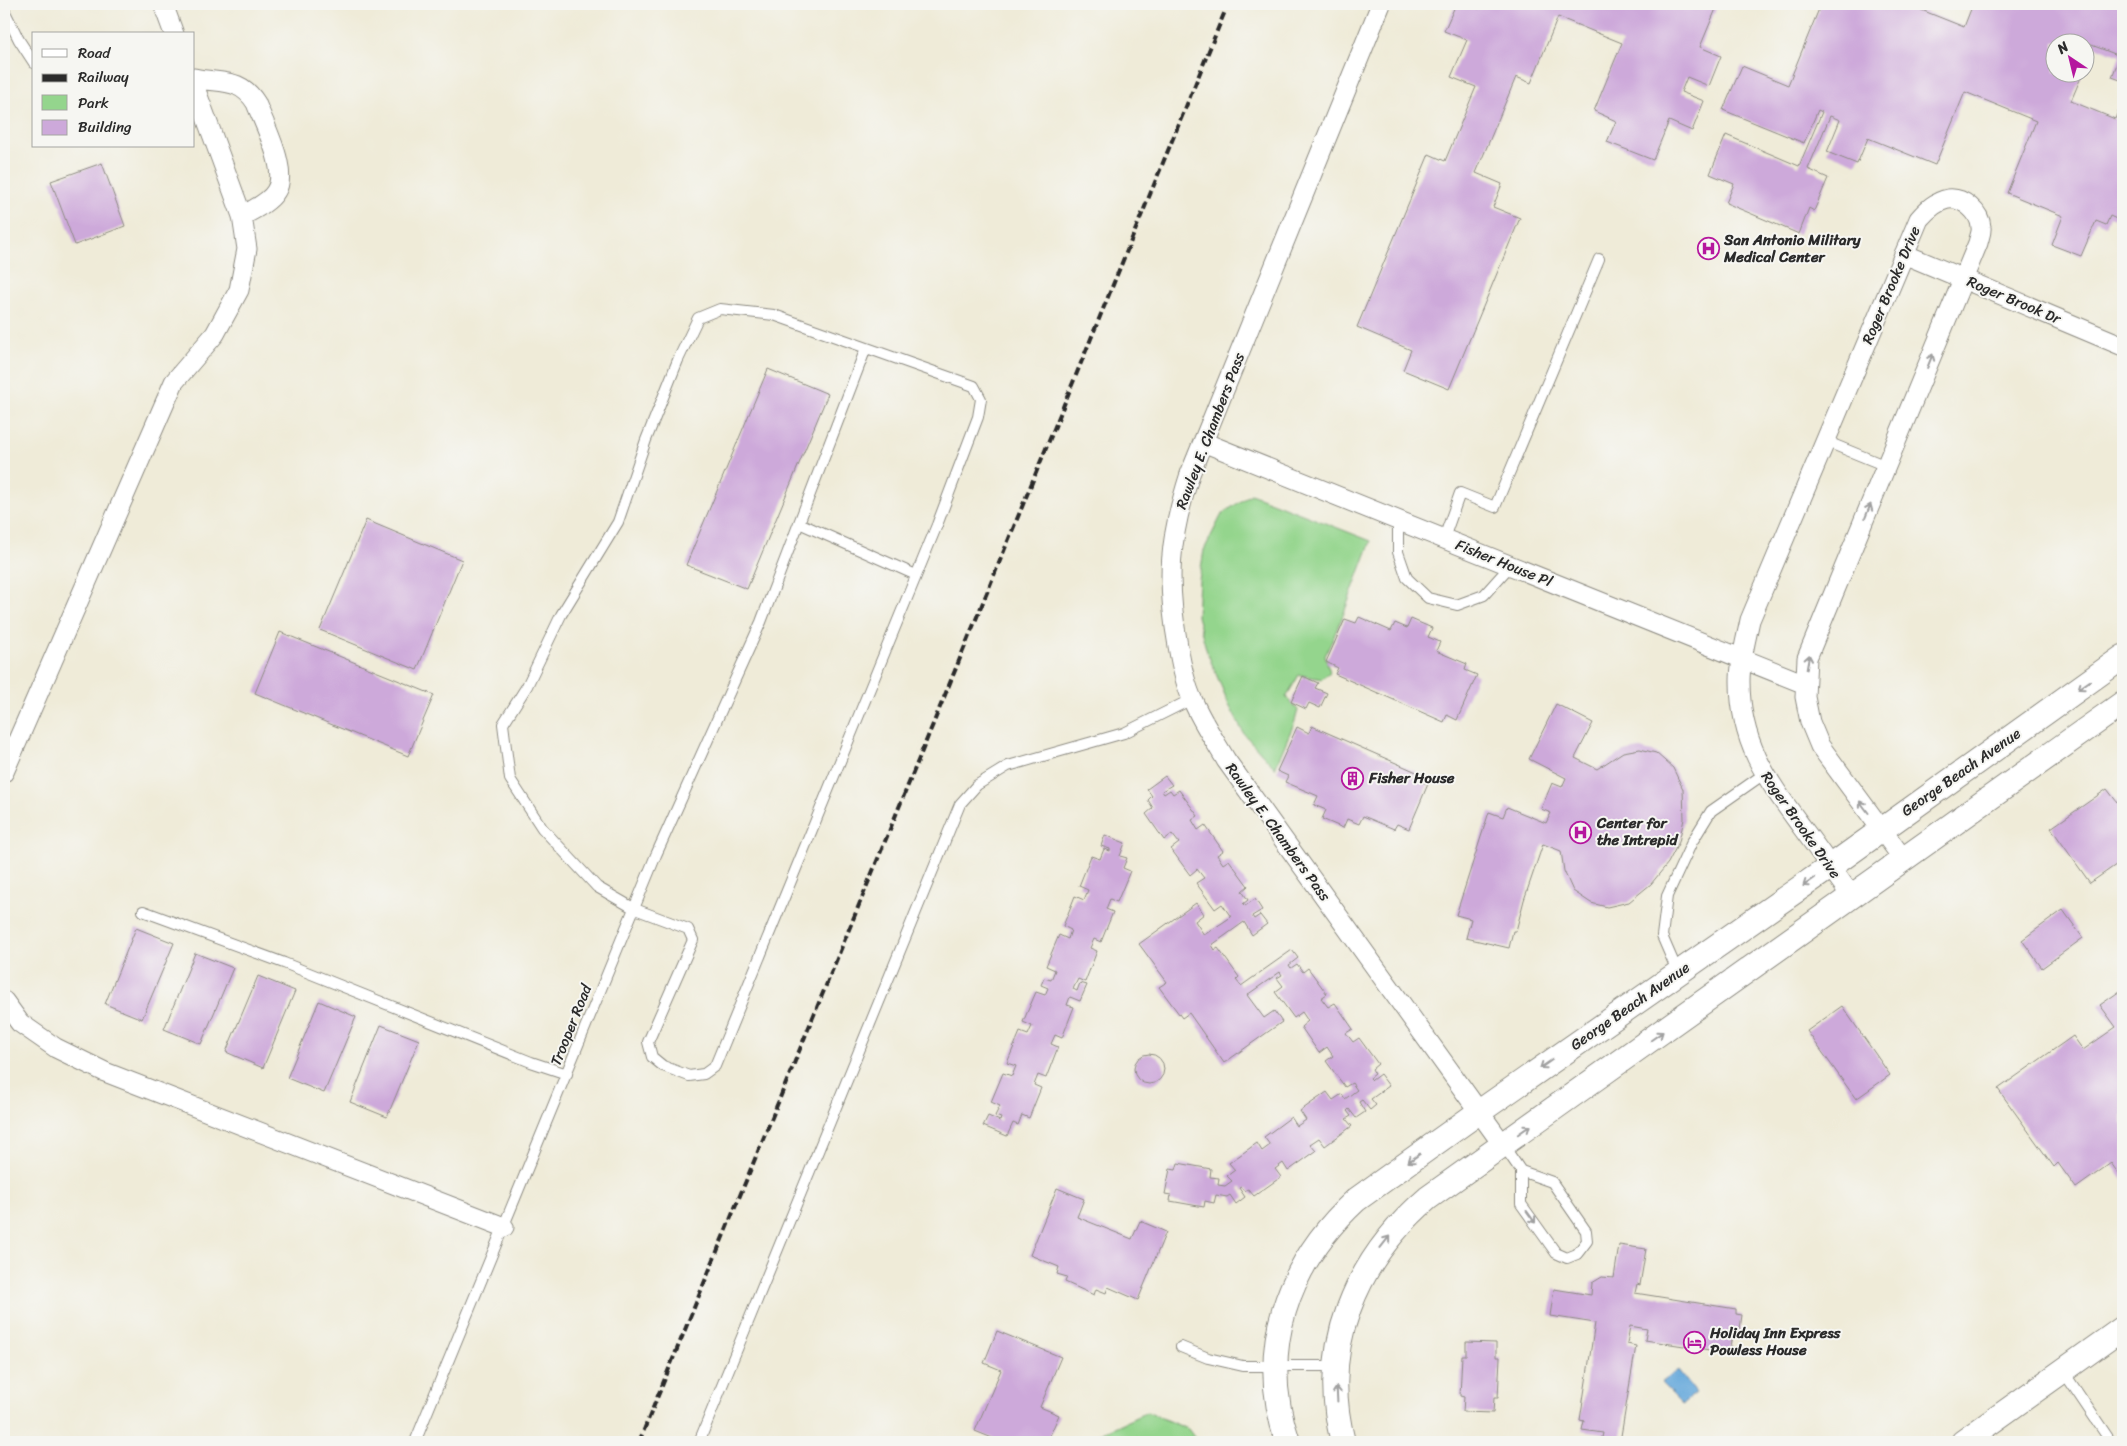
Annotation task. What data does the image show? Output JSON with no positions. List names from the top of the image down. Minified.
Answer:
{"streets":{"street":["Roger Brooke Drive","Roger Brook Dr","Rawley E. Chambers Pass","Fisher House Pl","George Beach Avenue"],"lane":["Trooper Road"]},"crossings":[["Roger Brooke Drive","Roger Brook Dr"],["Roger Brooke Drive","Fisher House Pl"],["Roger Brooke Drive","George Beach Avenue"],["Rawley E. Chambers Pass","Fisher House Pl"],["Rawley E. Chambers Pass","George Beach Avenue"]],"places":{"hospital":["San Antonio Military Medical Center","Center for the Intrepid"],"building":["Fisher House"],"hotel":["Holiday Inn Express Powless House"]},"legend":["Road","Railway","Park","Building"],"north":"top left"}
